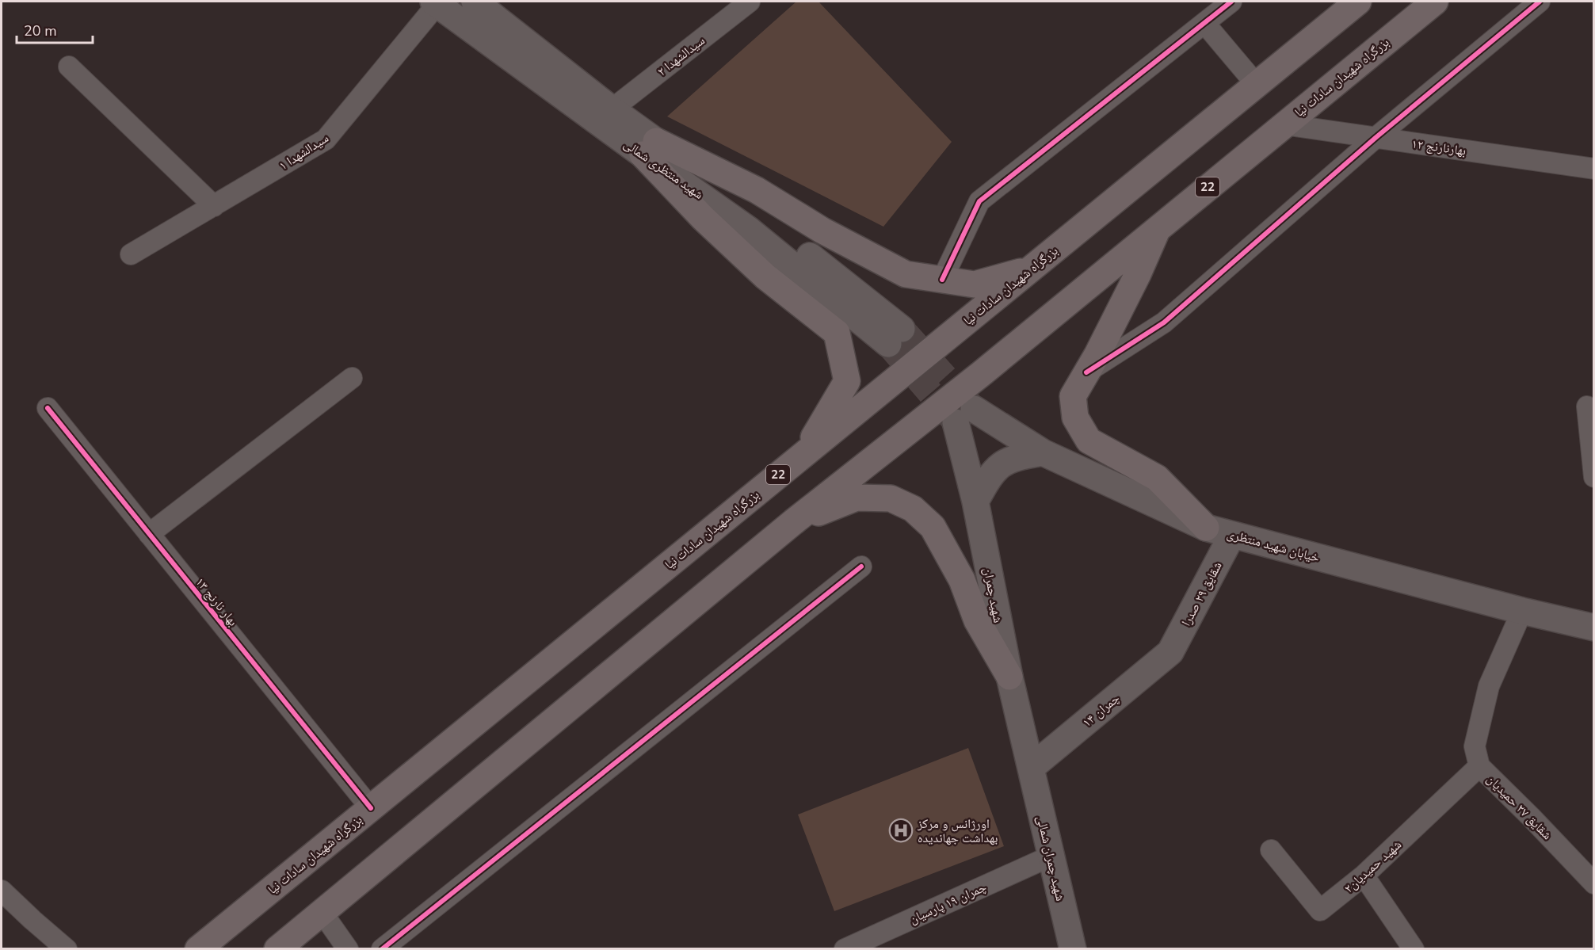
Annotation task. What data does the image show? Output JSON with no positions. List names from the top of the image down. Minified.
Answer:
{"streets":{"highway":["بزرگراه شهیدان سادات نیا","22"],"main road":["شهید منتظری شمالی","خیابان شهید منتظری","شقایق ۲۹ صدرا","شهید چمران","چمران ۱۴","شهید چمران شمالی"],"street":["سیدالشهدا ۲","بهارنارنج ۱۲","سیدالشهدا ۱","بهار نارنج ۱۳","شقایق ۲۷ حمیدیان","شهید حمیدیان۲","چمران ۱۹ پارسیان"]},"crossings":[["سیدالشهدا ۲","شهید منتظری شمالی"],["بزرگراه شهیدان سادات نیا","بهارنارنج ۱۲"],["بزرگراه شهیدان سادات نیا","بهار نارنج ۱۳"],["سیدالشهدا ۱","شهید منتظری شمالی"],["خیابان شهید منتظری","شقایق ۲۹ صدرا"],["خیابان شهید منتظری","شهید چمران"],["خیابان شهید منتظری","شقایق ۲۷ حمیدیان"],["شقایق ۲۹ صدرا","چمران ۱۴"],["شهید چمران","چمران ۱۴"],["شهید چمران","شهید چمران شمالی"],["چمران ۱۴","شهید چمران شمالی"],["شقایق ۲۷ حمیدیان","شهید حمیدیان۲"],["شهید چمران شمالی","چمران ۱۹ پارسیان"]],"places":{"hospital":["اورژانس و مرکز بهداشت جهاندیده"]},"scale_bar":"20 m"}
